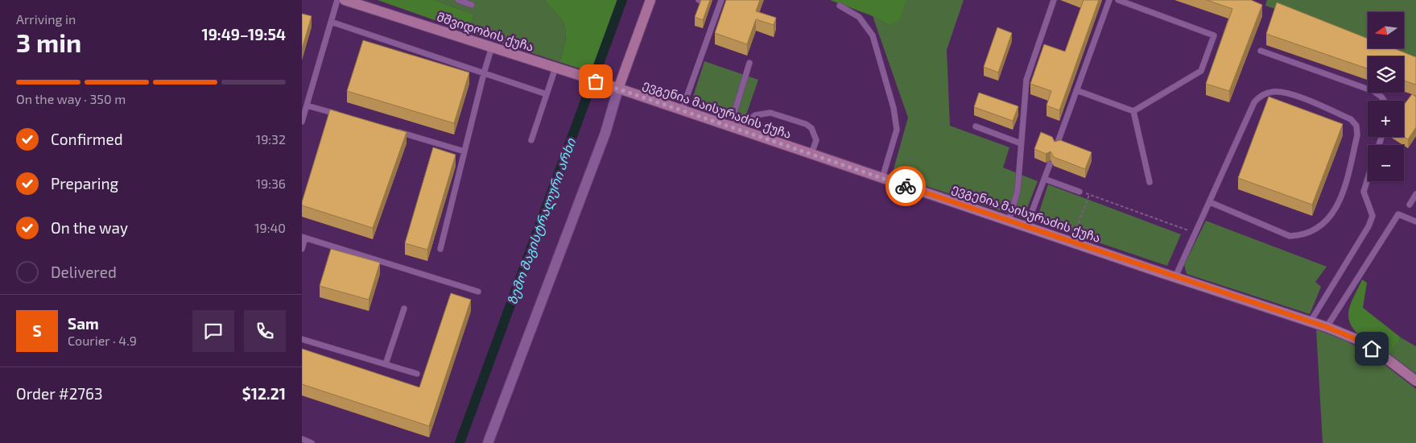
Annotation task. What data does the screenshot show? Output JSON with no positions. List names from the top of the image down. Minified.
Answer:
{"streets":{"street":["მშვიდობის ქუჩა","ევგენია მაისურაძის ქუჩა"]},"crossings":[["მშვიდობის ქუჩა","ევგენია მაისურაძის ქუჩა"]],"water":["ზემო მაგისტრალური არხი"],"north":"left","page":{"heading":["3 min","Arriving in","19:49–19:54"],"panel":["Sam","Courier · 4.9","Order #2763","$12.21"],"map_buttons":["+","−"],"bar":"On the way · 350 m","list":[["Confirmed","19:32"],["Preparing","19:36"],["On the way","19:40"],"Delivered"],"round":"S"}}
